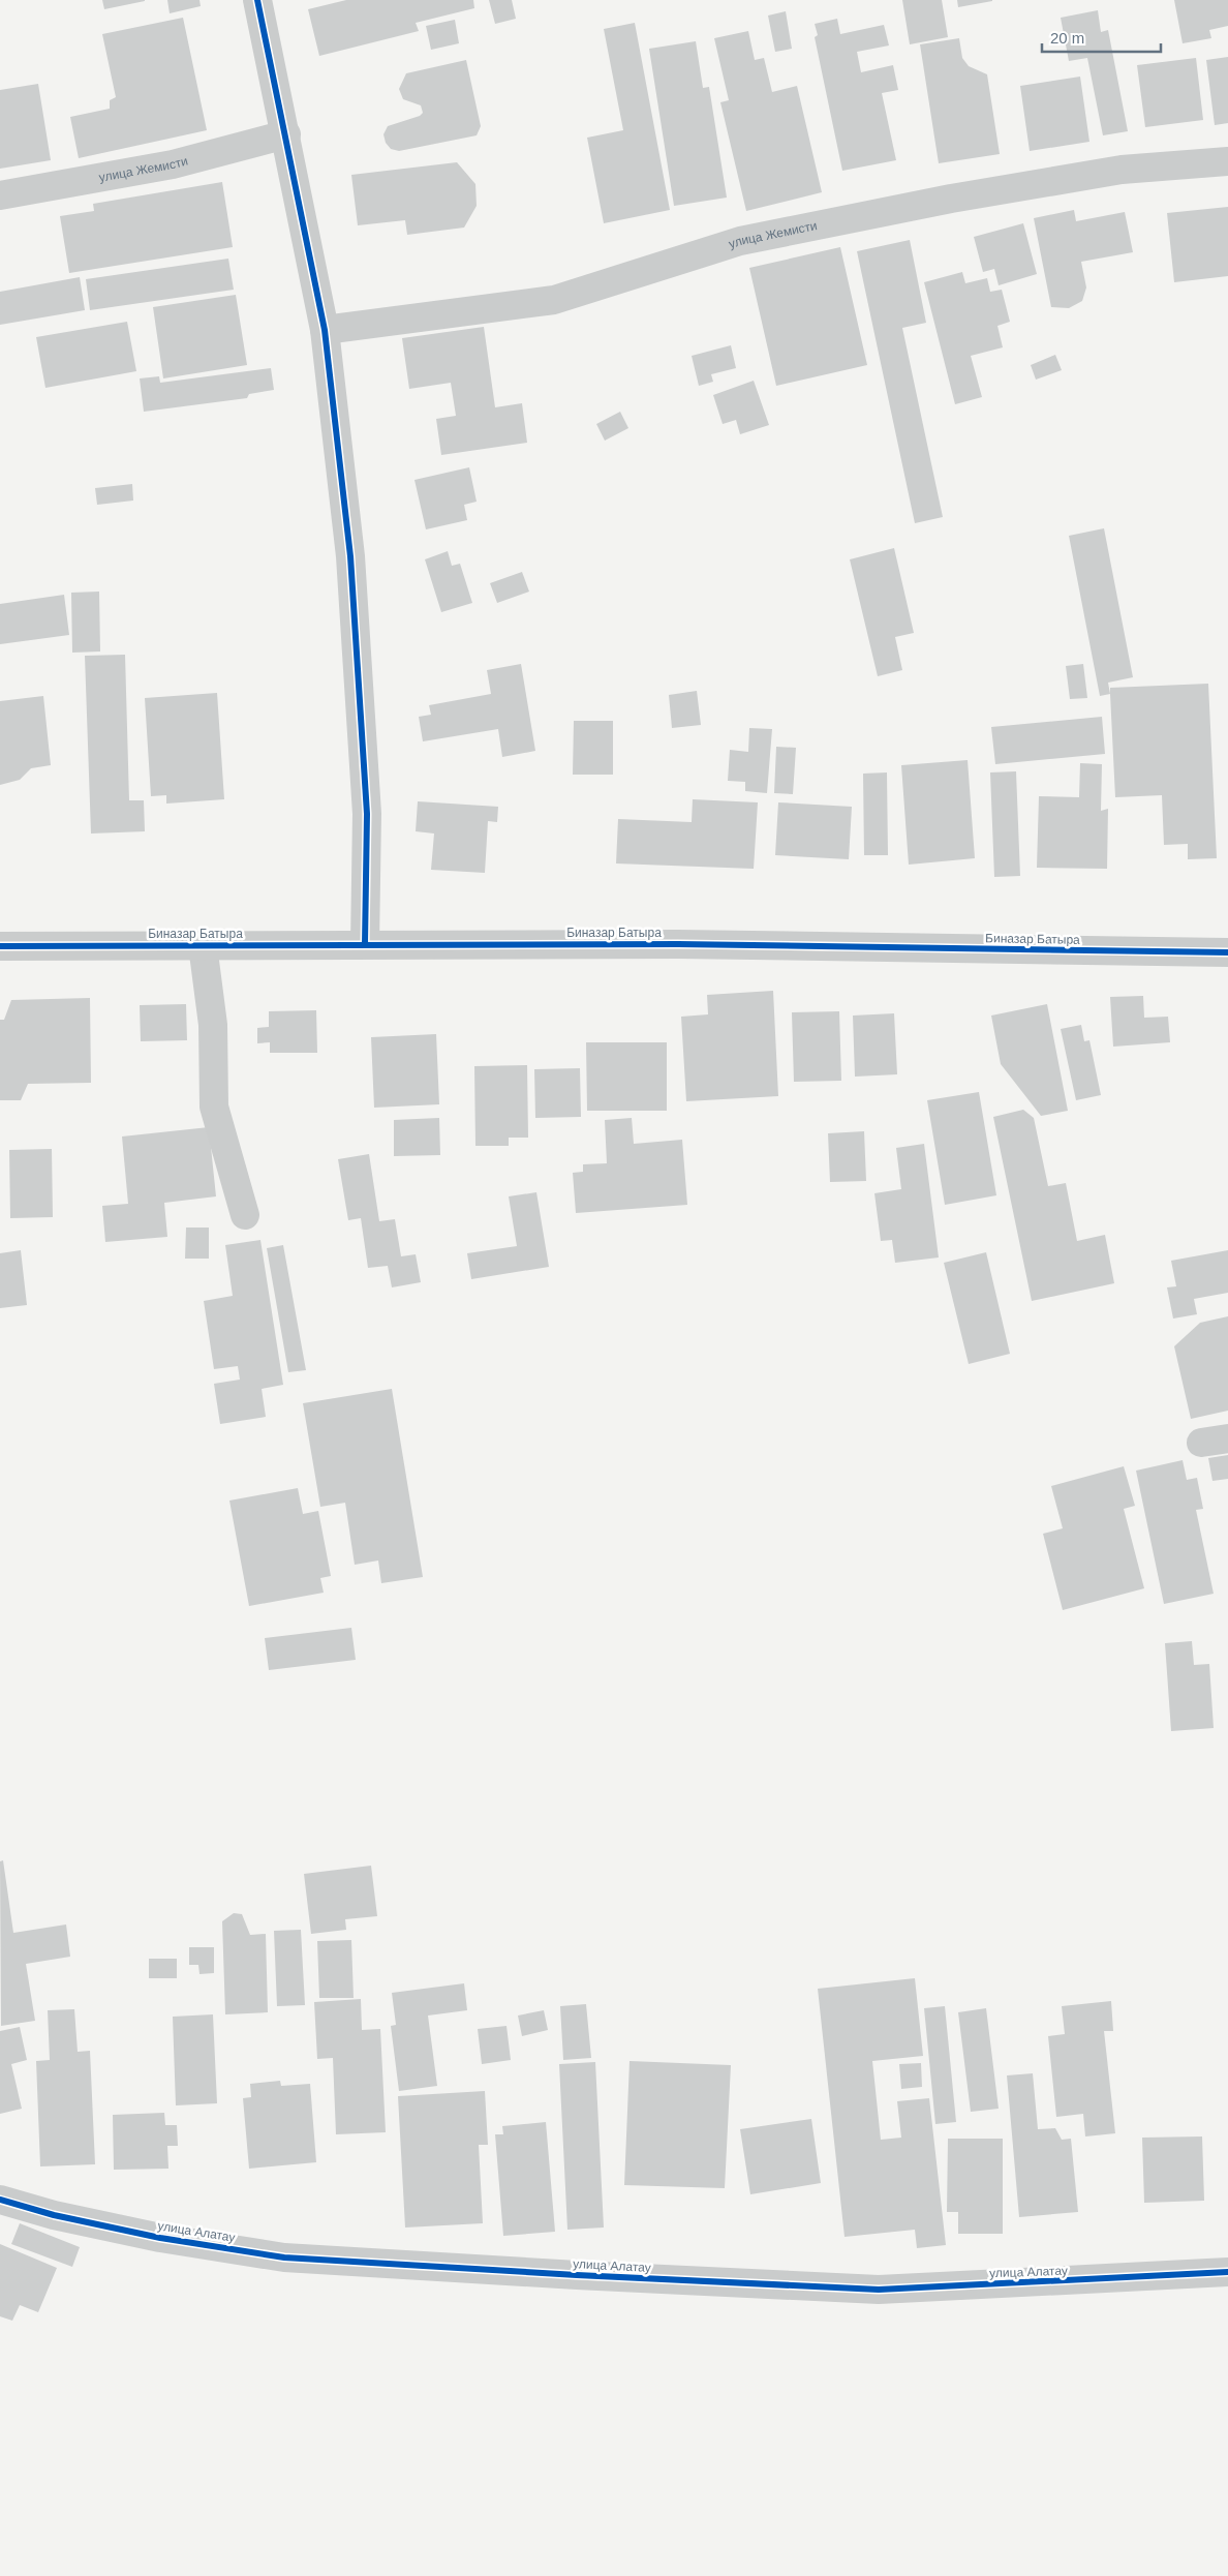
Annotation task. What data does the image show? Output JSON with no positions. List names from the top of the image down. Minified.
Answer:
{"streets":{"street":["улица Жемисти","Биназар Батыра","улица Алатау"]},"scale_bar":"20 m"}
